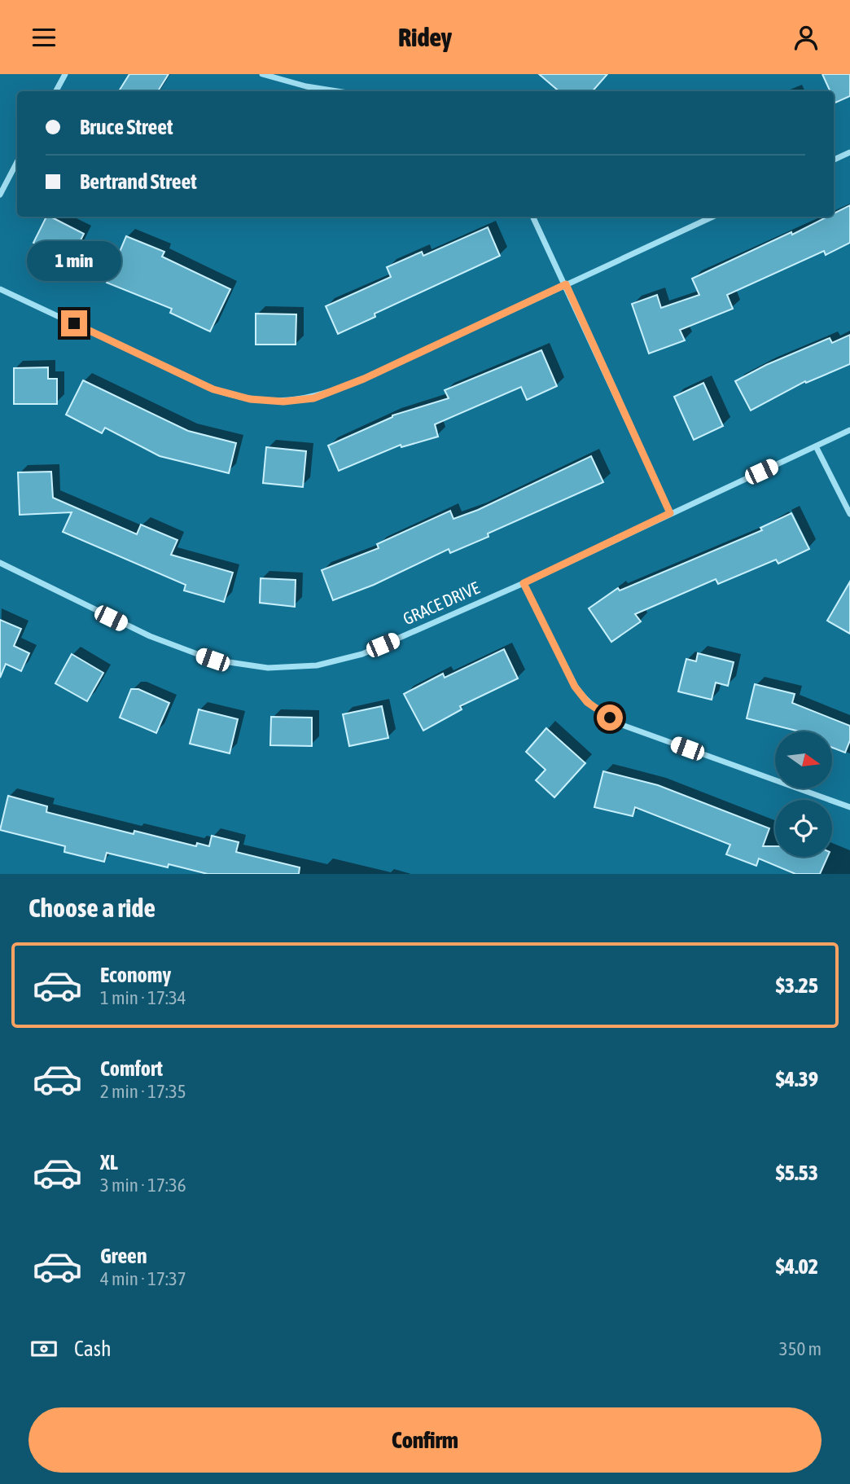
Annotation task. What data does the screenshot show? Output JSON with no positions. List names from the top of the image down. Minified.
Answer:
{"streets":{"street":["GRACE DRIVE"]},"north":"right","page":{"header":"Ridey","banner":["Bruce Street","Bertrand Street"],"bubble":"1 min","heading":"Choose a ride","list":[{"name":"Economy","note":"1 min · 17:34","value":"$3.25"},{"name":"Comfort","note":"2 min · 17:35","value":"$4.39"},{"name":"XL","note":"3 min · 17:36","value":"$5.53"},{"name":"Green","note":"4 min · 17:37","value":"$4.02"}],"pay":["Cash","350 m"],"buttons":"Confirm"}}
